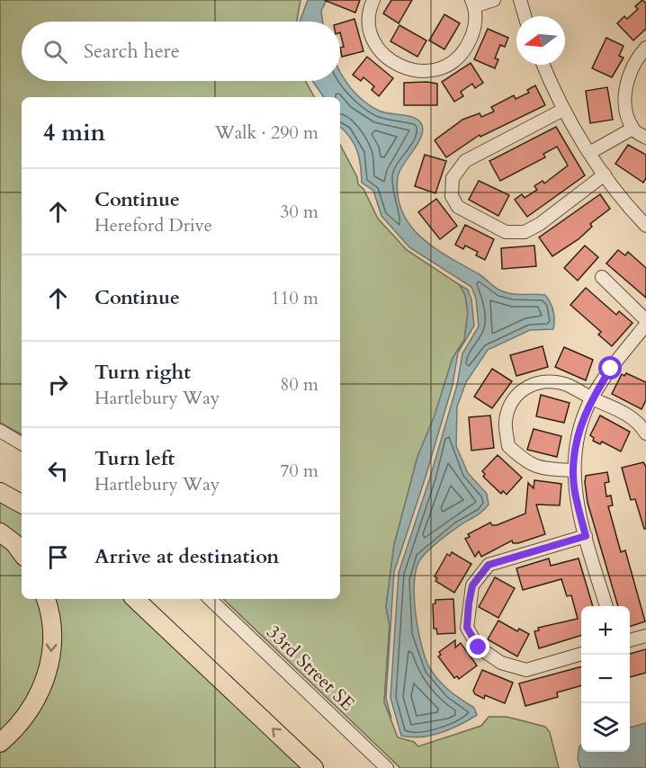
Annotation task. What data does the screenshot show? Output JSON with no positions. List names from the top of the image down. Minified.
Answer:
{"streets":{"street":["33rd Street SE"]},"north":"left","page":{"search":"Search here","heading":["4 min","Walk · 290 m"],"list":[["Continue","Hereford Drive","30 m"],["Continue","110 m"],["Turn right","Hartlebury Way","80 m"],["Turn left","Hartlebury Way","70 m"],"Arrive at destination"],"map_buttons":["+","−"]}}
